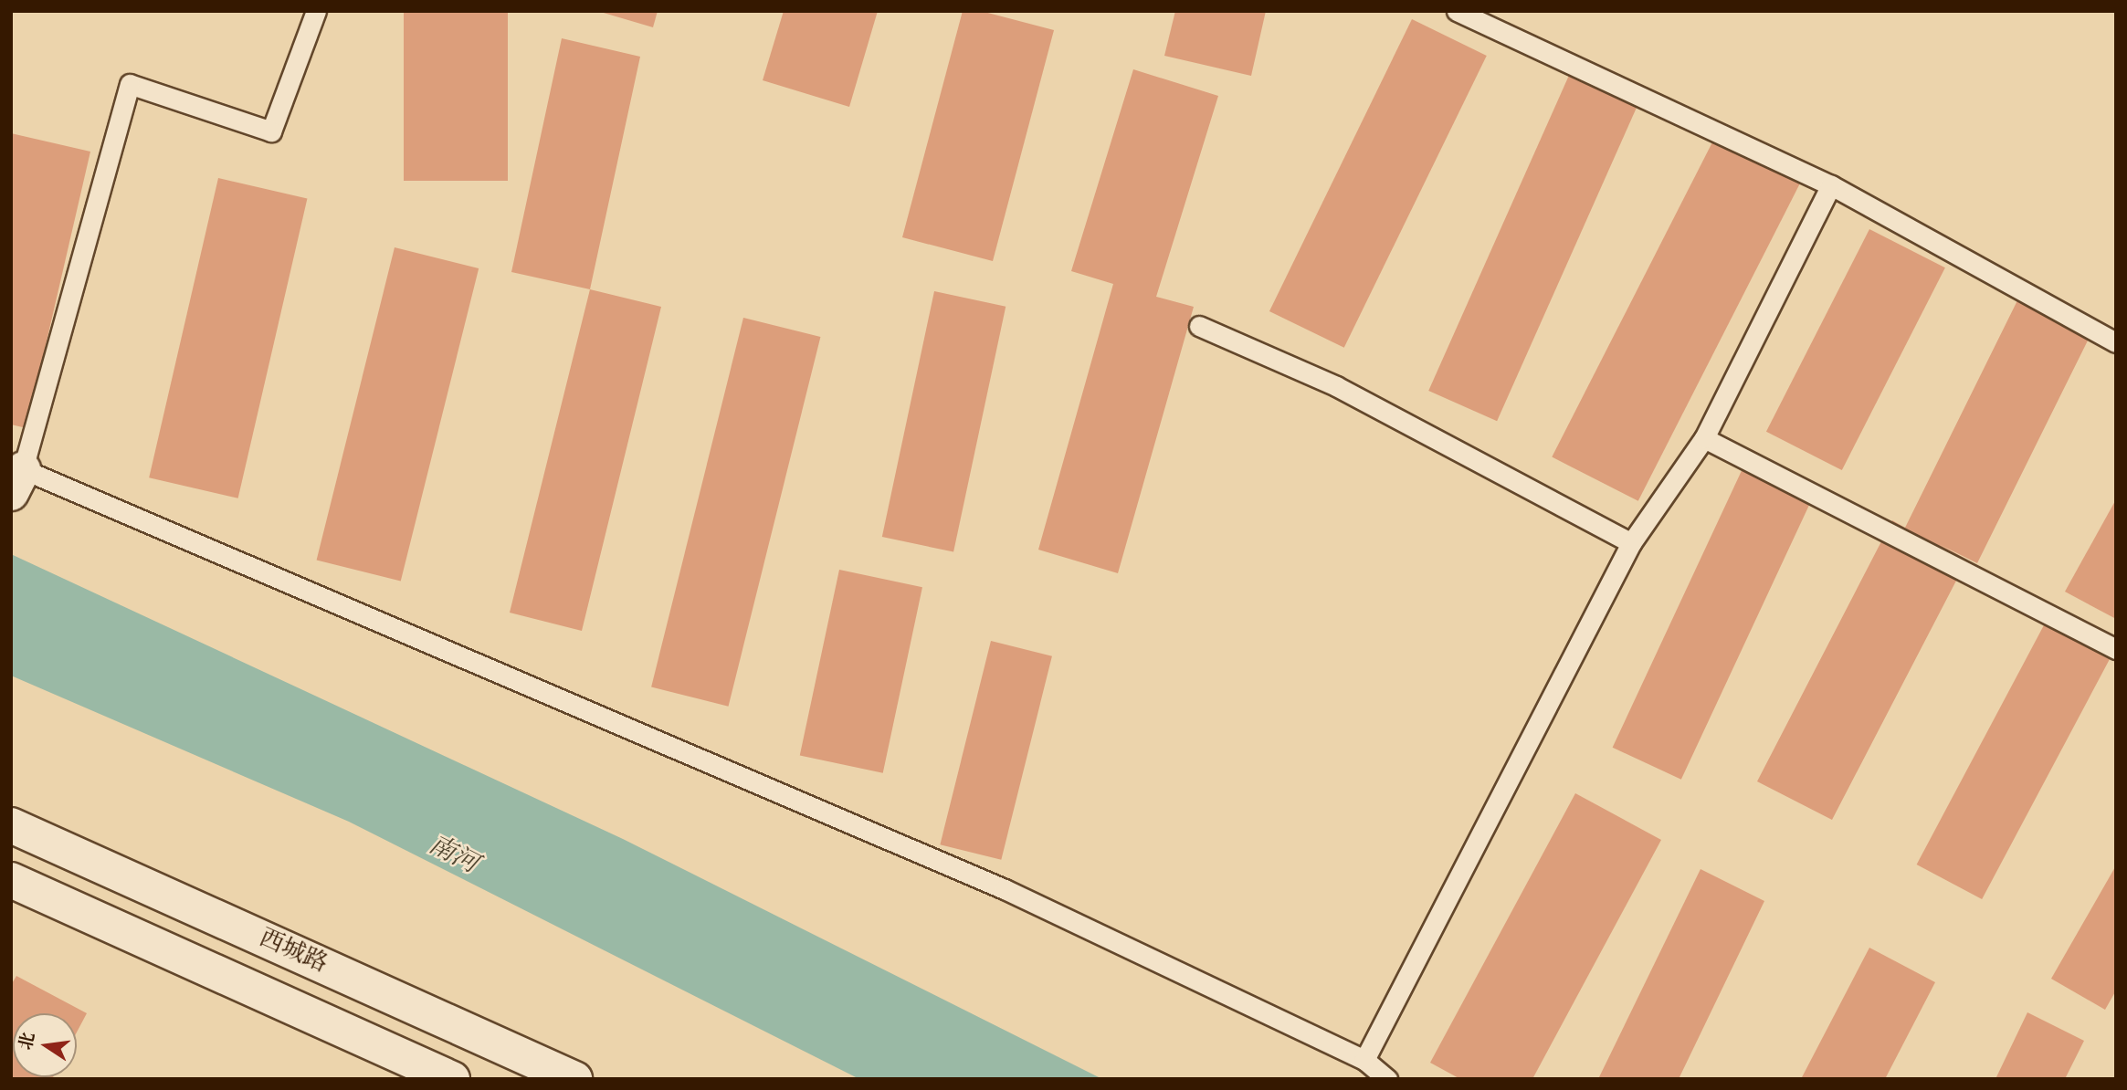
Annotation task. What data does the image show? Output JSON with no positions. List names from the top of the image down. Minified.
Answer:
{"streets":{"main road":["西城路"]},"water":["南河"],"north":"left"}
